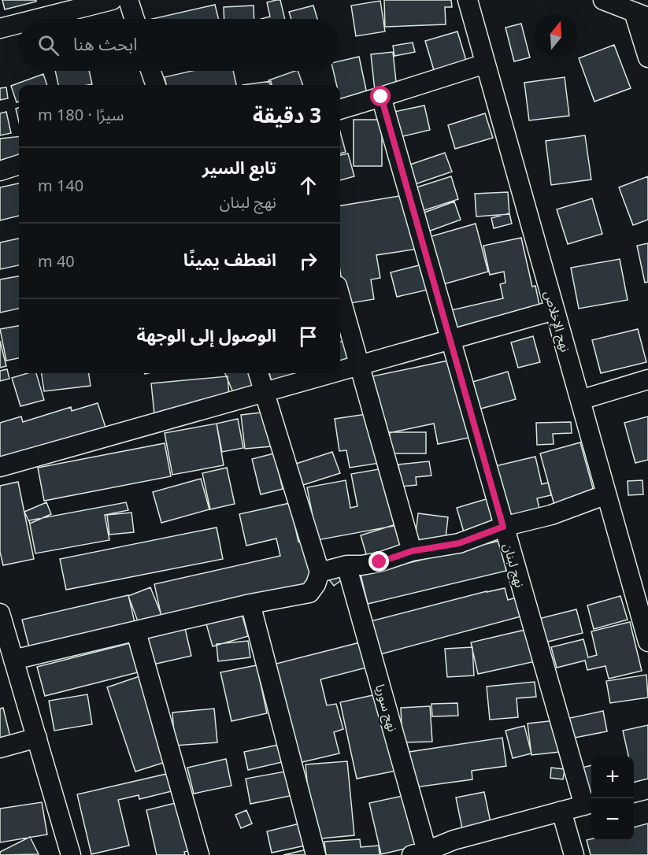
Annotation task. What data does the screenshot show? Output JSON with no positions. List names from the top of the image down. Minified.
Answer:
{"streets":{"street":["نهج الإخلاص","نهج لبنان","نهج سوريا"]},"north":"top","page":{"search":"ابحث هنا","heading":["3 دقيقة","سيرًا · 180 m"],"list":[["تابع السير","نهج لبنان","140 m"],["انعطف يمينًا","40 m"],"الوصول إلى الوجهة"],"map_buttons":["+","−"]}}
